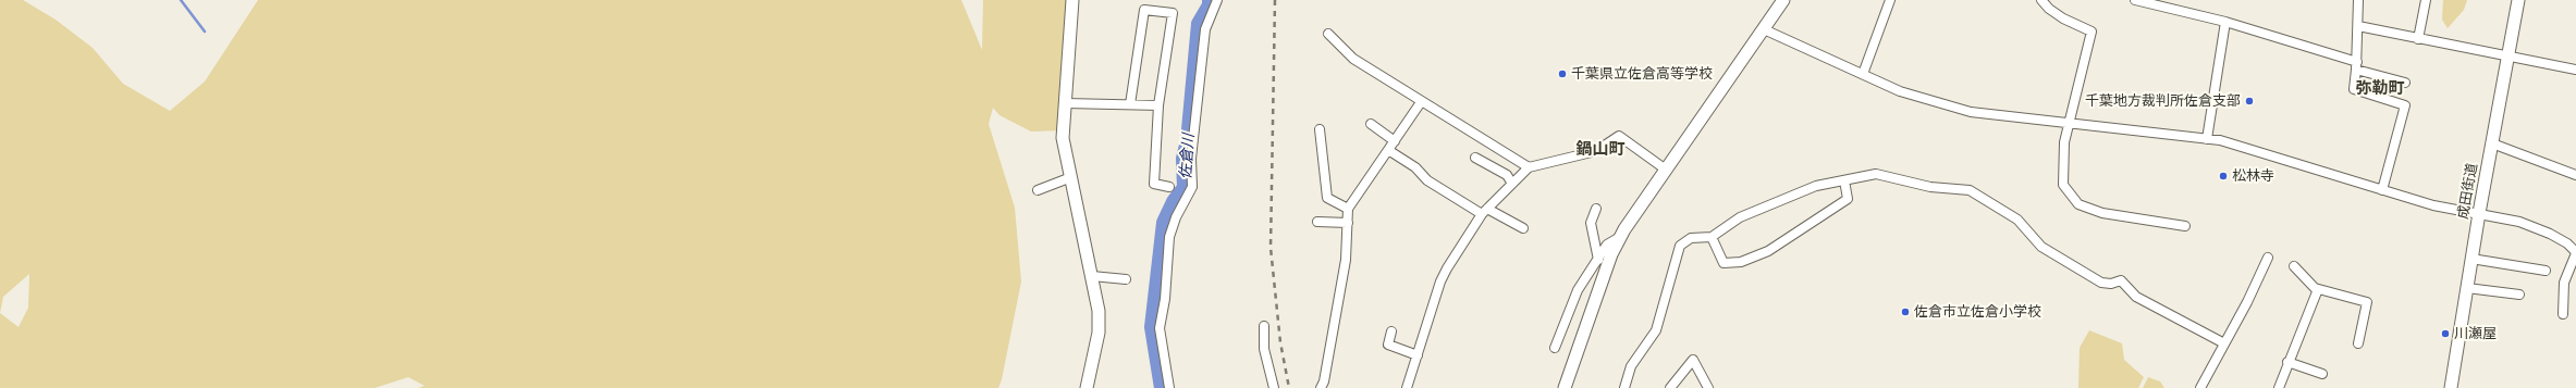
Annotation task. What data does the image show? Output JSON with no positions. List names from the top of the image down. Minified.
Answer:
{"streets":{"street":["成田街道"]},"districts":["弥勒町","鍋山町"],"water":["佐倉川"],"places":["千葉県立佐倉高等学校","千葉地方裁判所佐倉支部","松林寺","佐倉市立佐倉小学校","川瀬屋"]}
